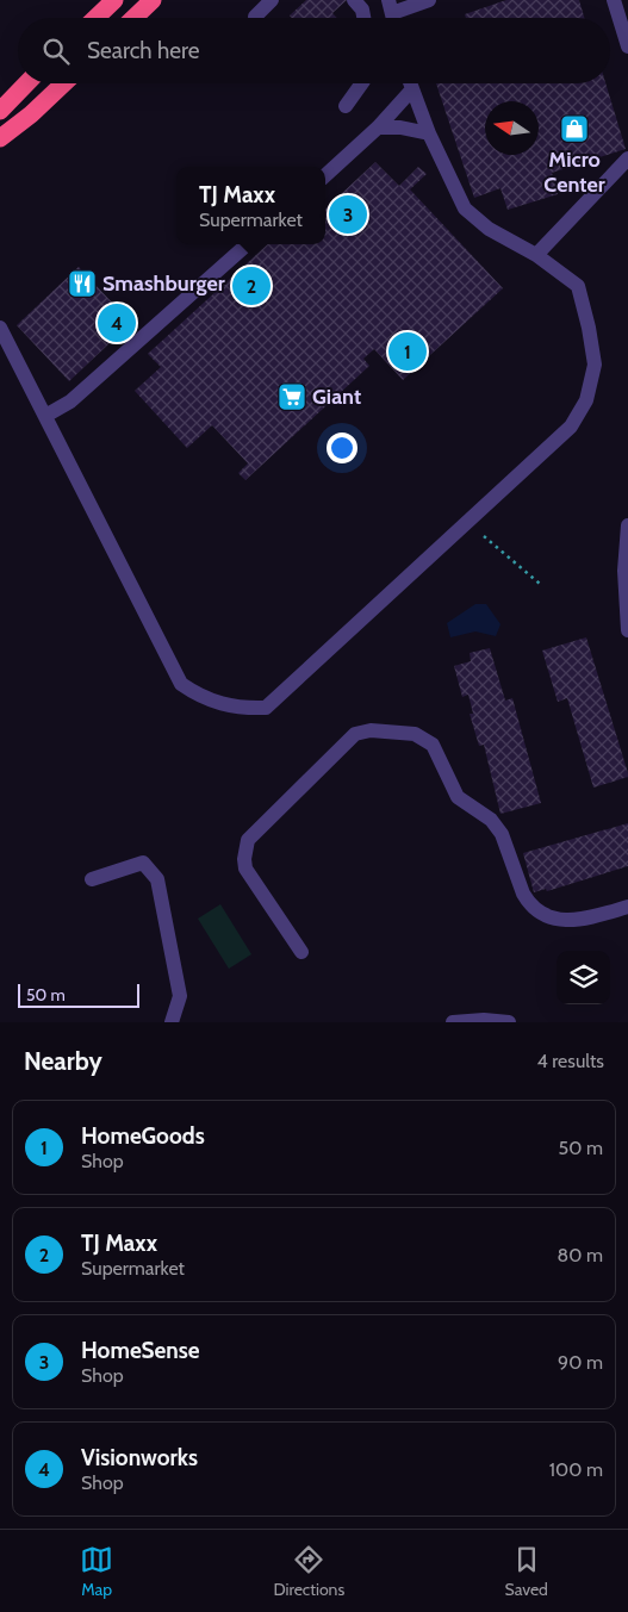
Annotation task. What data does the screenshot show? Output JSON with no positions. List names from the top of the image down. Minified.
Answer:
{"places":{"shop":["Micro Center"],"restaurant":["Smashburger"],"supermarket":["Giant"]},"scale_bar":"50 m","north":"left","page":{"search":"Search here","popup":["TJ Maxx","Supermarket"],"pins":["3","2","4","1"],"scale":"50 m","heading":["Nearby","4 results"],"list":[{"mark":"1","name":"HomeGoods","note":"Shop","value":"50 m"},{"mark":"2","name":"TJ Maxx","note":"Supermarket","value":"80 m"},{"mark":"3","name":"HomeSense","note":"Shop","value":"90 m"},{"mark":"4","name":"Visionworks","note":"Shop","value":"100 m"}],"nav":["Map","Directions","Saved"]}}
